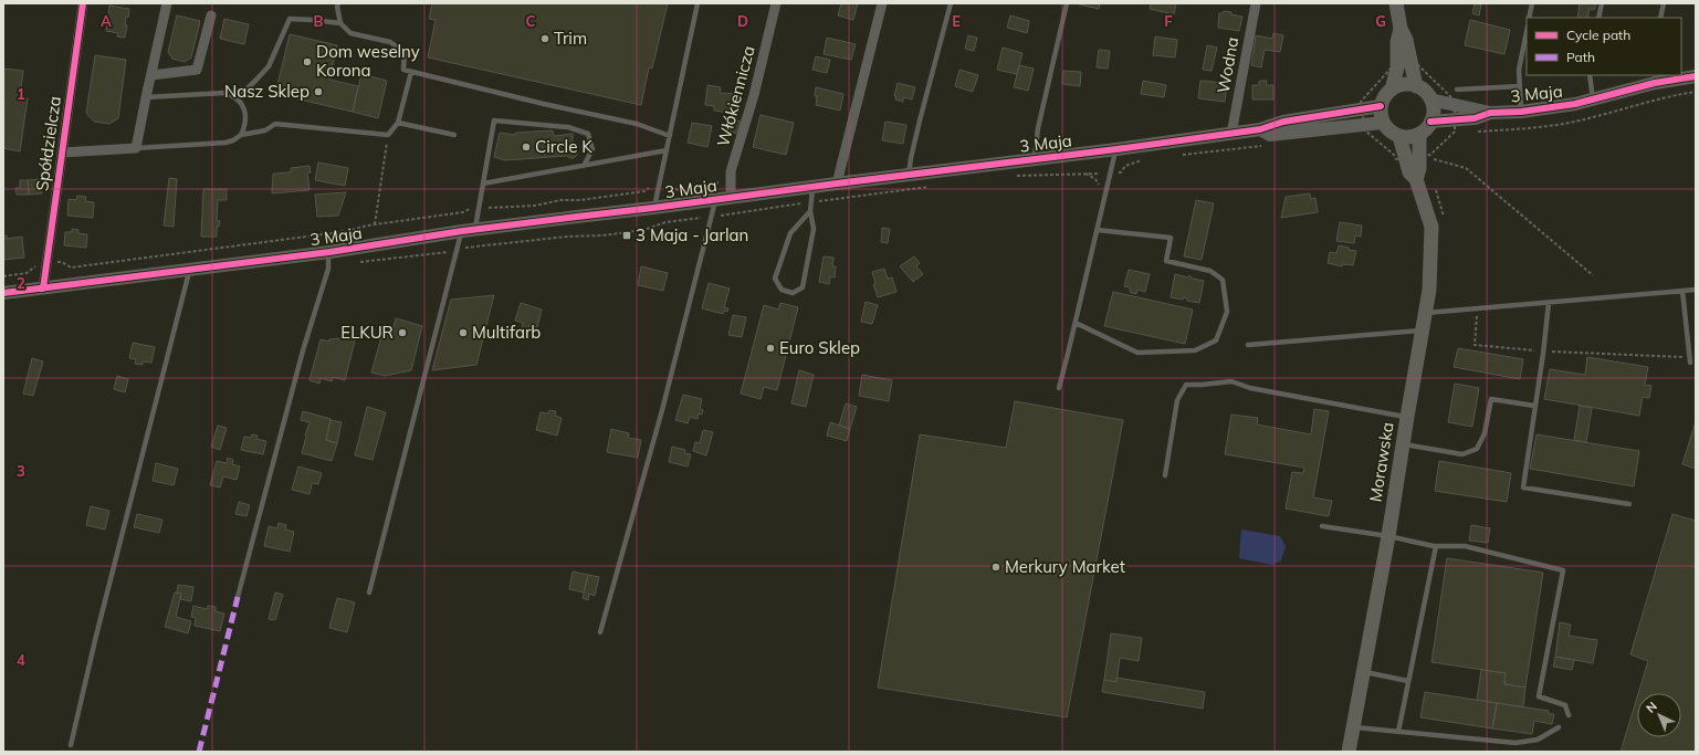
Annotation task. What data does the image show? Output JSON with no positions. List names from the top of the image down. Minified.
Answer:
{"streets":{"main road":["Morawska"],"street":["Wodna","3 Maja","Włókiennicza","Spółdzielcza"]},"crossings":[["Wodna","3 Maja"],["3 Maja","Włókiennicza"],["3 Maja","Spółdzielcza"],["3 Maja","Morawska"]],"places":{"other":["Trim","Dom weselny Korona","Nasz Sklep","Circle K","ELKUR","Multifarb","Euro Sklep","Merkury Market"],"transit":["3 Maja - Jarlan"]},"legend":["Cycle path","Path"],"north":"top left","grid":{"columns":["A","B","C","D","E","F","G"],"rows":["1","2","3","4"]}}
